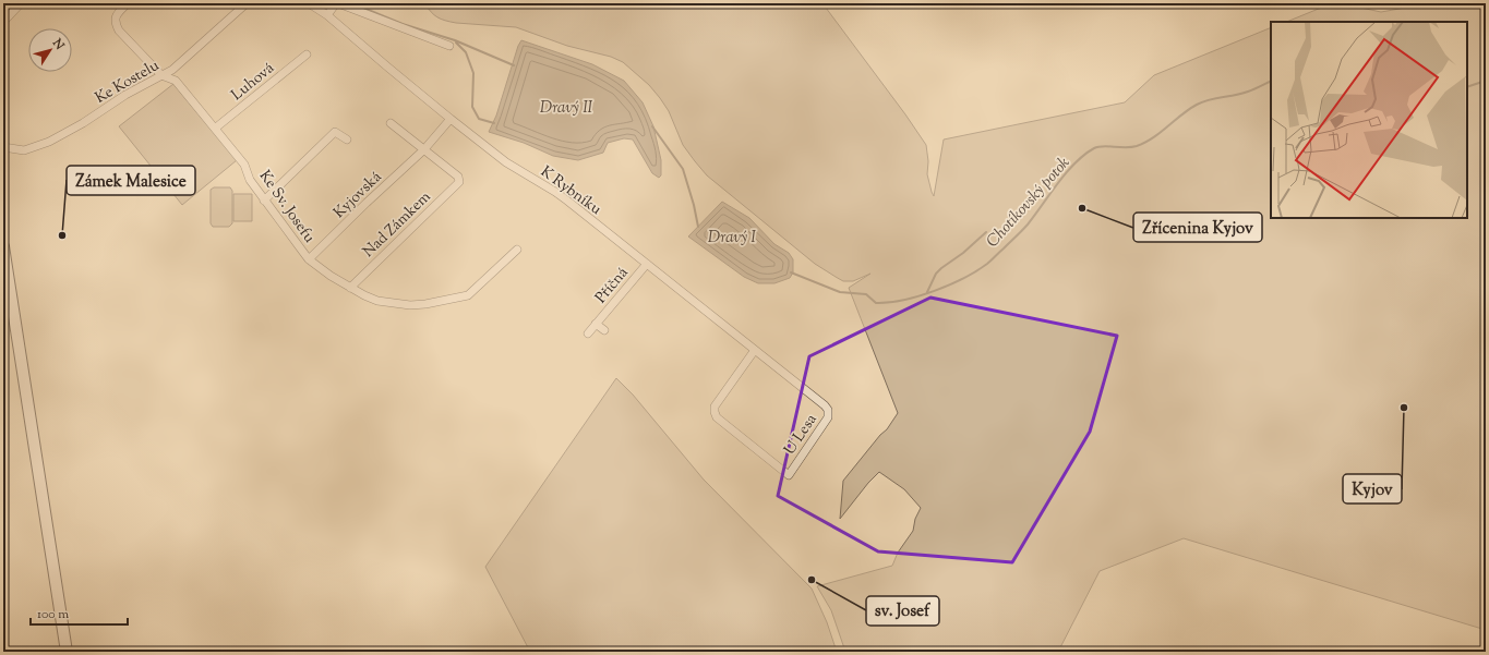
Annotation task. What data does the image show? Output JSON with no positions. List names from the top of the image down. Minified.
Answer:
{"streets":{"street":["Ke Kostelu","Luhová","K Rybníku","Kyjovská","Ke Sv. Josefu","Nad Zámkem","Příčná","U Lesa"]},"crossings":[["Ke Kostelu","Ke Sv. Josefu"],["Luhová","Ke Sv. Josefu"],["K Rybníku","Kyjovská"],["K Rybníku","Příčná"],["K Rybníku","U Lesa"],["Kyjovská","Ke Sv. Josefu"],["Kyjovská","Nad Zámkem"],["Ke Sv. Josefu","Nad Zámkem"]],"water":["Dravý II","Chotíkovský potok","Dravý I"],"places":["Zřícenina Kyjov","Zámek Malesice","Kyjov","sv. Josef"],"scale_bar":"100 m","north":"top right"}
